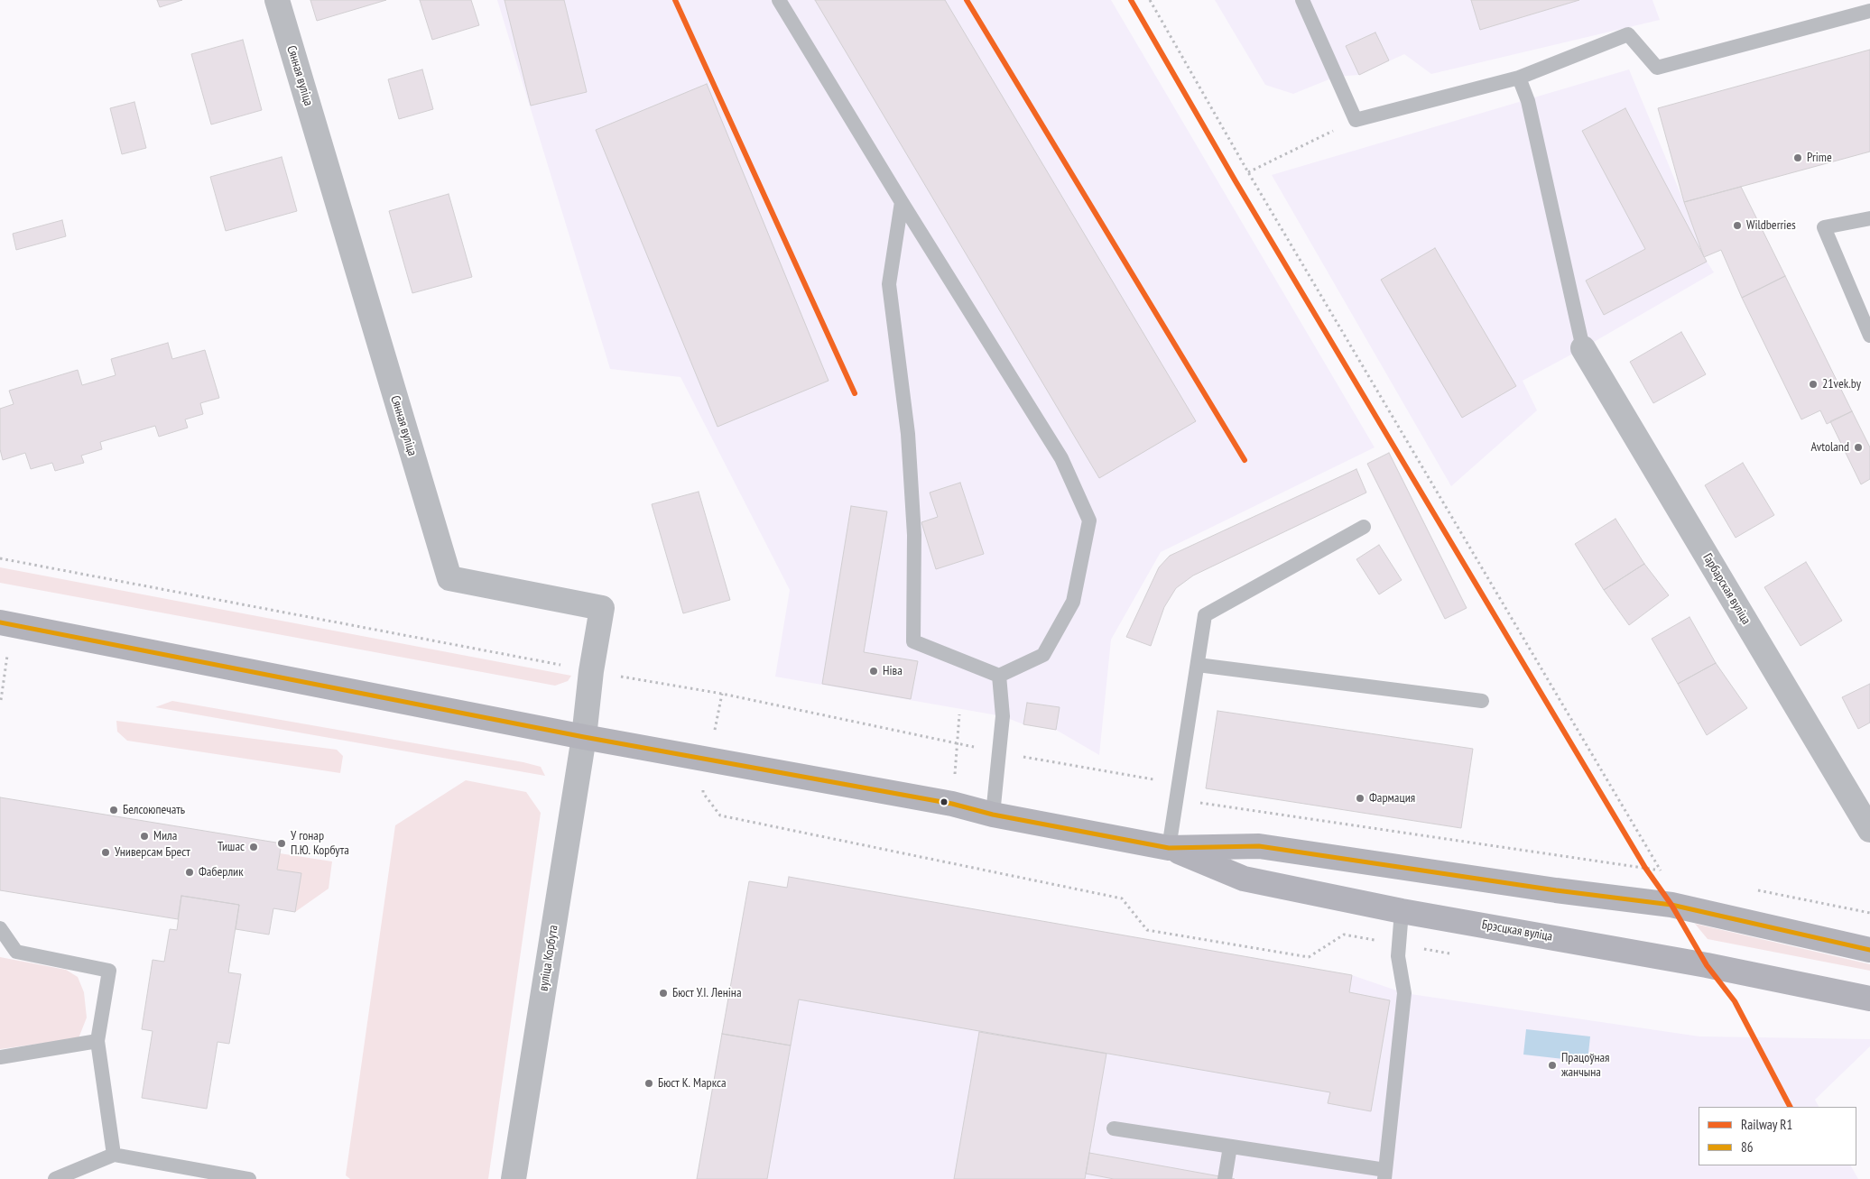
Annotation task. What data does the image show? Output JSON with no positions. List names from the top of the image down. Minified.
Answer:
{"streets":{"main road":["Брэсцкая вуліца"],"street":["Сянная вуліца","Гарбарская вуліца","вуліца Корбута"]},"crossings":[["Сянная вуліца","Брэсцкая вуліца"],["Сянная вуліца","вуліца Корбута"],["Брэсцкая вуліца","вуліца Корбута"]],"places":["Prime","Wildberries","21vek.by","Avtoland","Ніва","Фармация","Белсоюпечать","Мила","У гонар П.Ю. Корбута","Тишас","Универсам Брест","Фаберлик","Бюст У.І. Леніна","Працоўная жанчына","Бюст К. Маркса"],"lines":["rail line R1","transit line 86"],"legend":["Railway R1","86"]}
